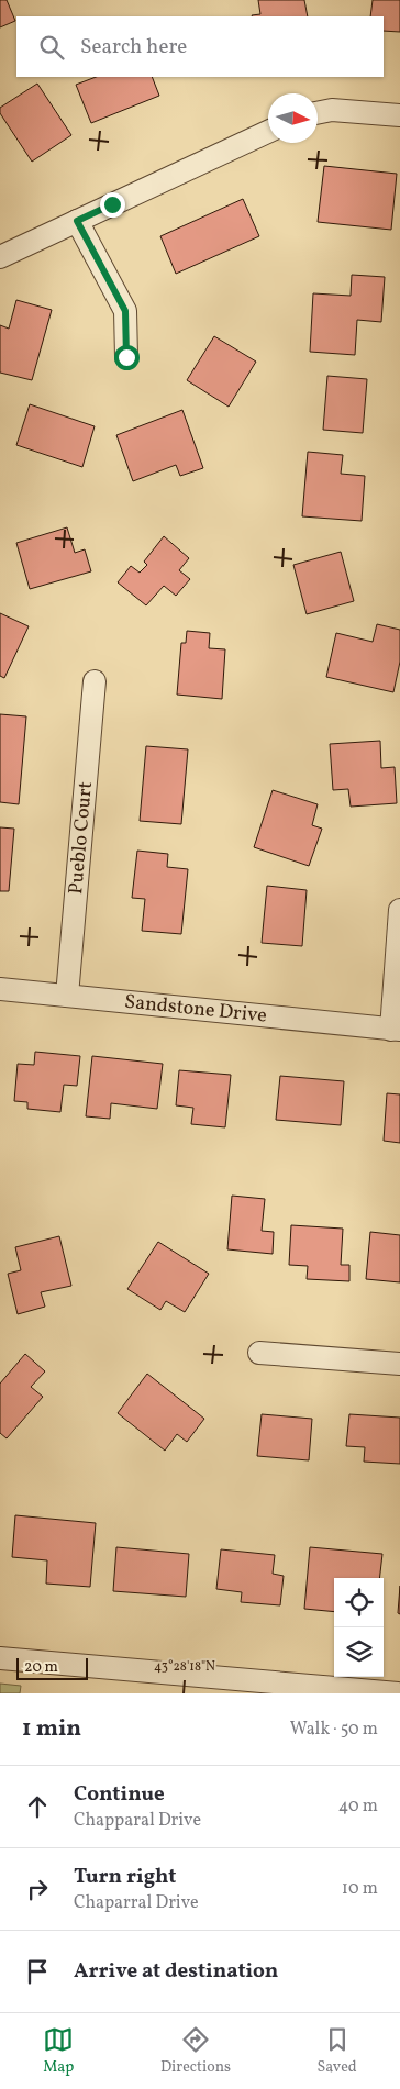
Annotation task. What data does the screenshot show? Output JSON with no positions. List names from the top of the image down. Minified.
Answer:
{"streets":{"street":["Pueblo Court","Sandstone Drive"]},"crossings":[["Pueblo Court","Sandstone Drive"]],"scale_bar":"20 m","north":"right","page":{"search":"Search here","scale":"20 m","heading":["1 min","Walk · 50 m"],"list":[["Continue","Chapparal Drive","40 m"],["Turn right","Chaparral Drive","10 m"],"Arrive at destination"],"nav":["Map","Directions","Saved"]},"coordinates":["43°28'18\"N"]}
